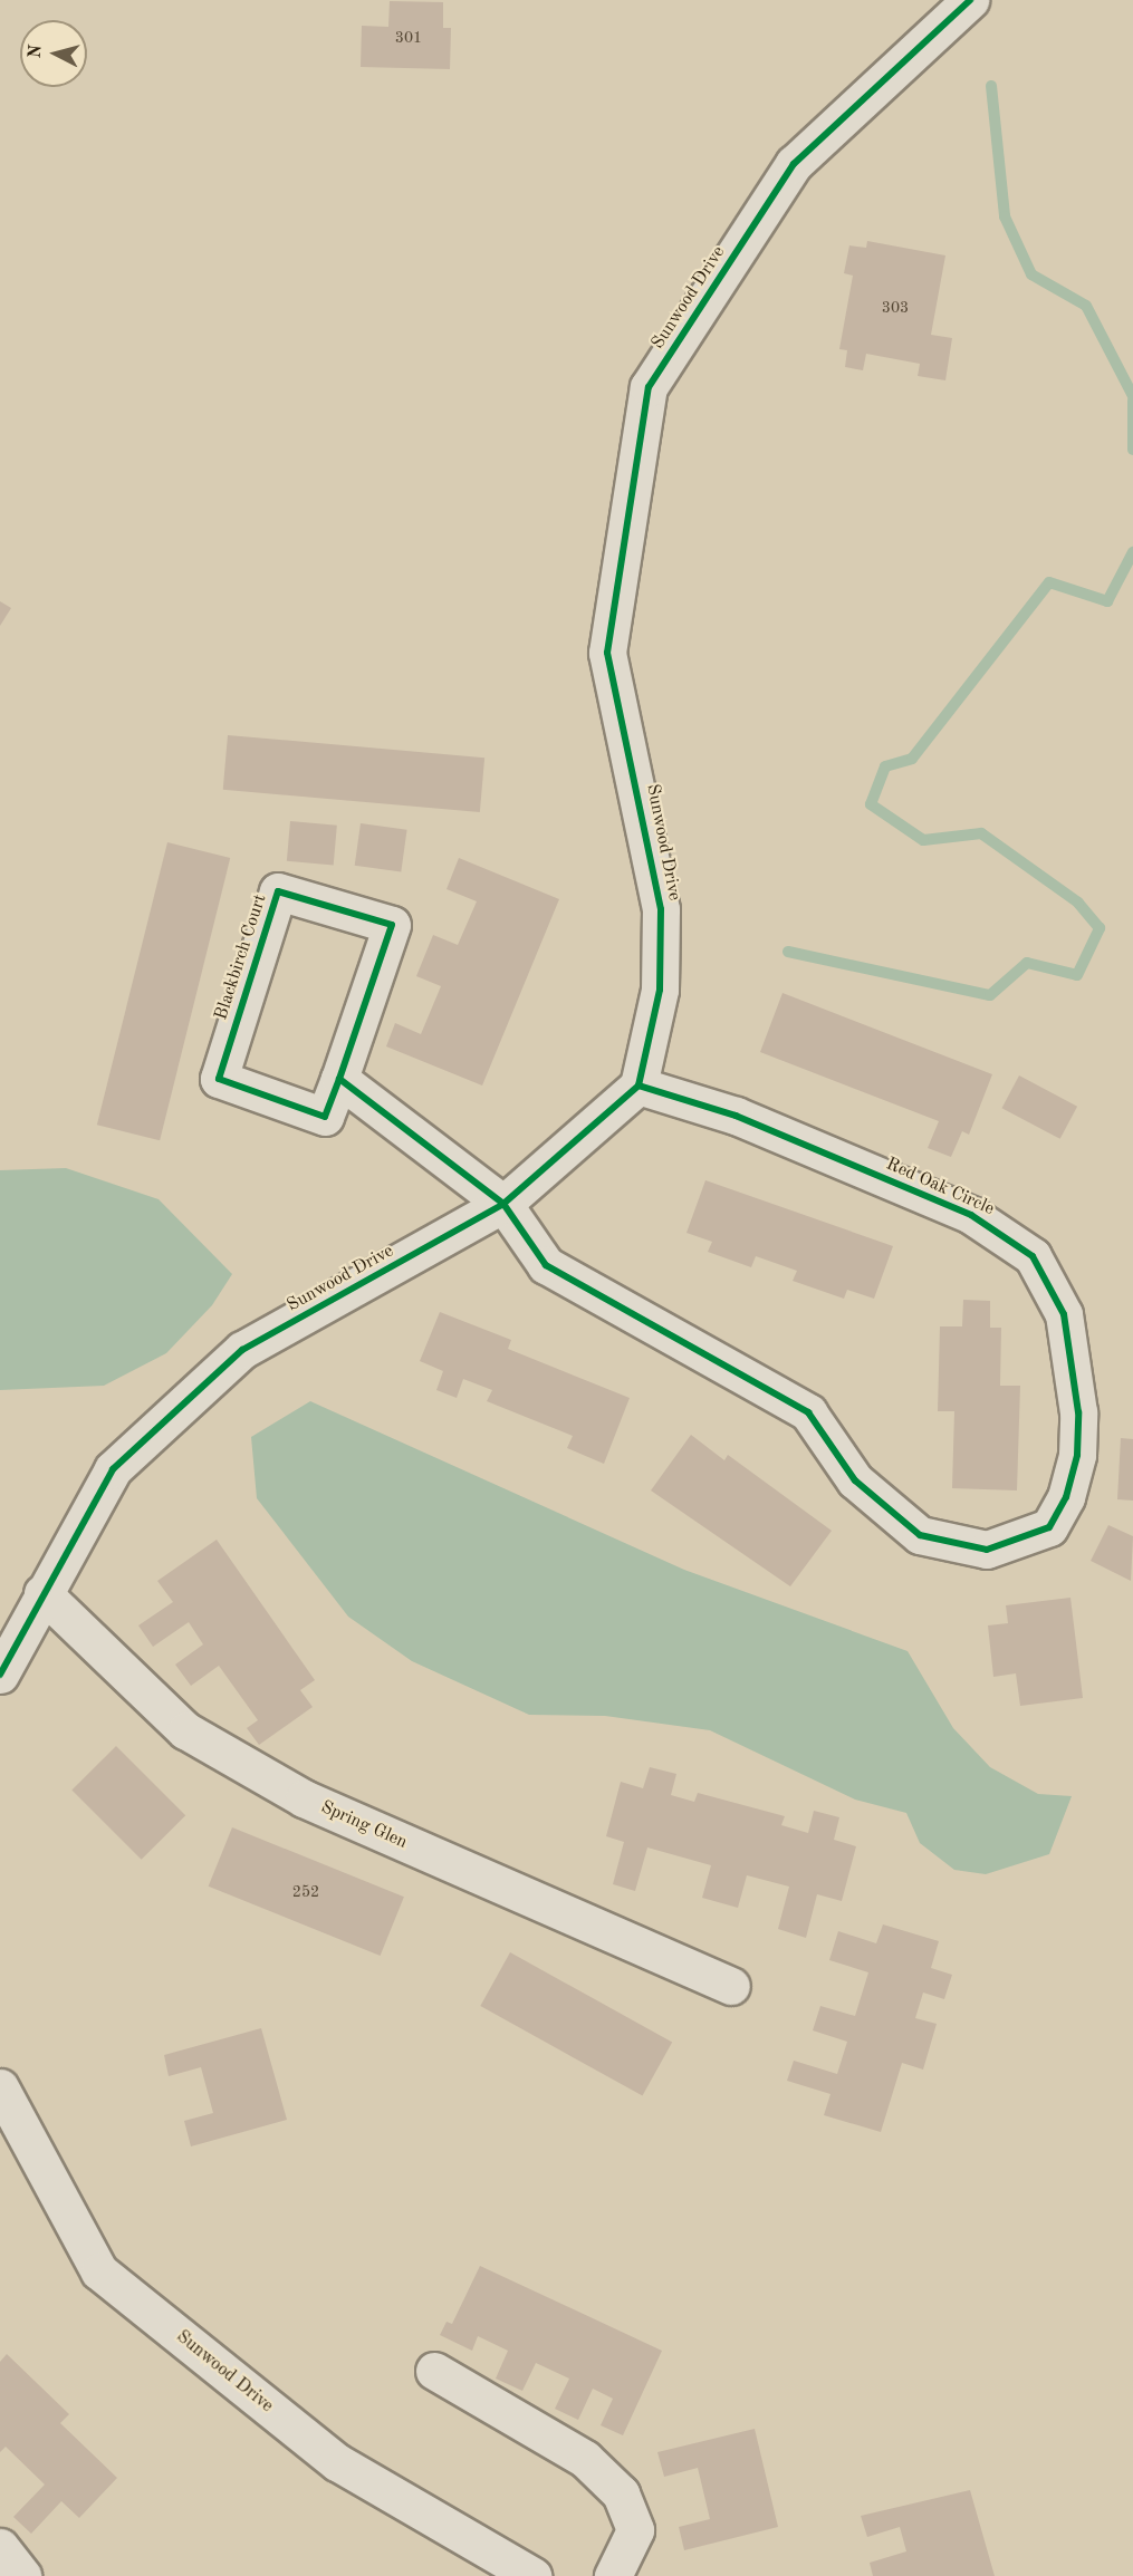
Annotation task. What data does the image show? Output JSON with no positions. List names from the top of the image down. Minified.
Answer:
{"streets":{"street":["Sunwood Drive","Blackbirch Court","Red Oak Circle","Spring Glen"]},"crossings":[["Sunwood Drive","Red Oak Circle"],["Sunwood Drive","Spring Glen"]],"house_numbers":["301","303","252"],"north":"left"}
